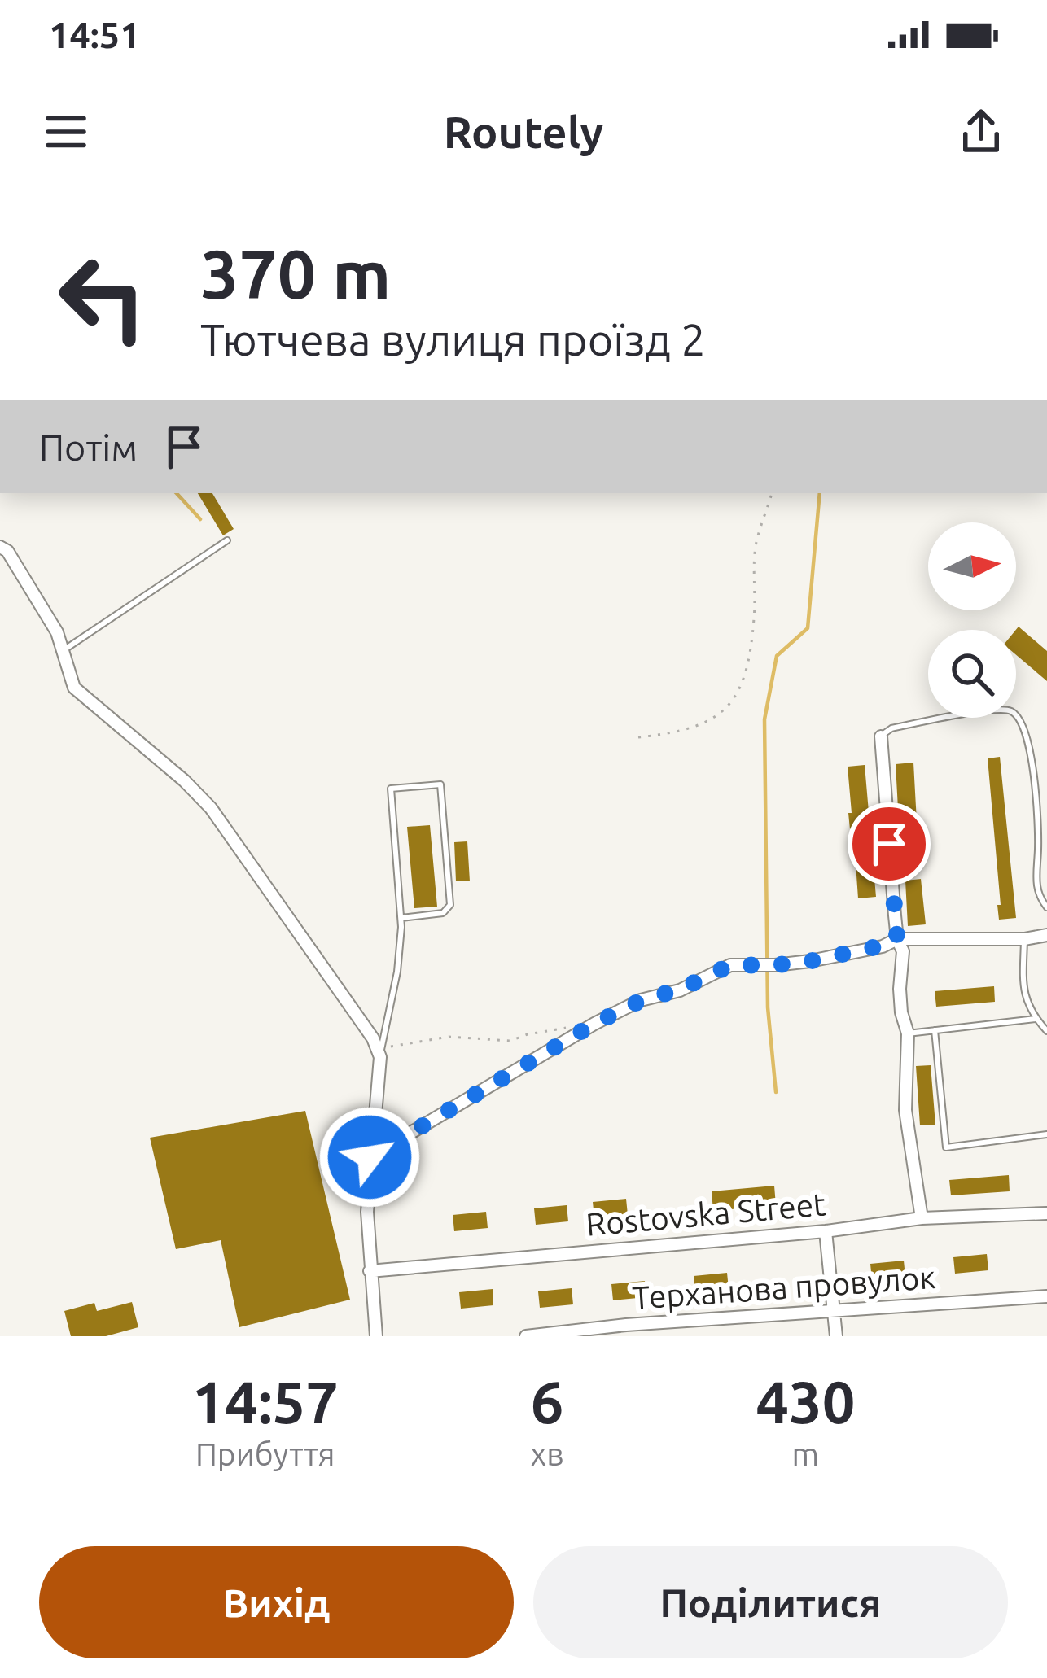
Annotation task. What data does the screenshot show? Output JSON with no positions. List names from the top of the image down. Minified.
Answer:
{"streets":{"street":["Rostovska Street","Терханова провулок"]},"north":"right","page":{"status":"14:51","header":"Routely","turn":["370 m","Тютчева вулиця проїзд 2"],"then":"Потім","eta":["14:57","Прибуття","6","хв","430","m"],"buttons":["Вихід","Поділитися"]}}
